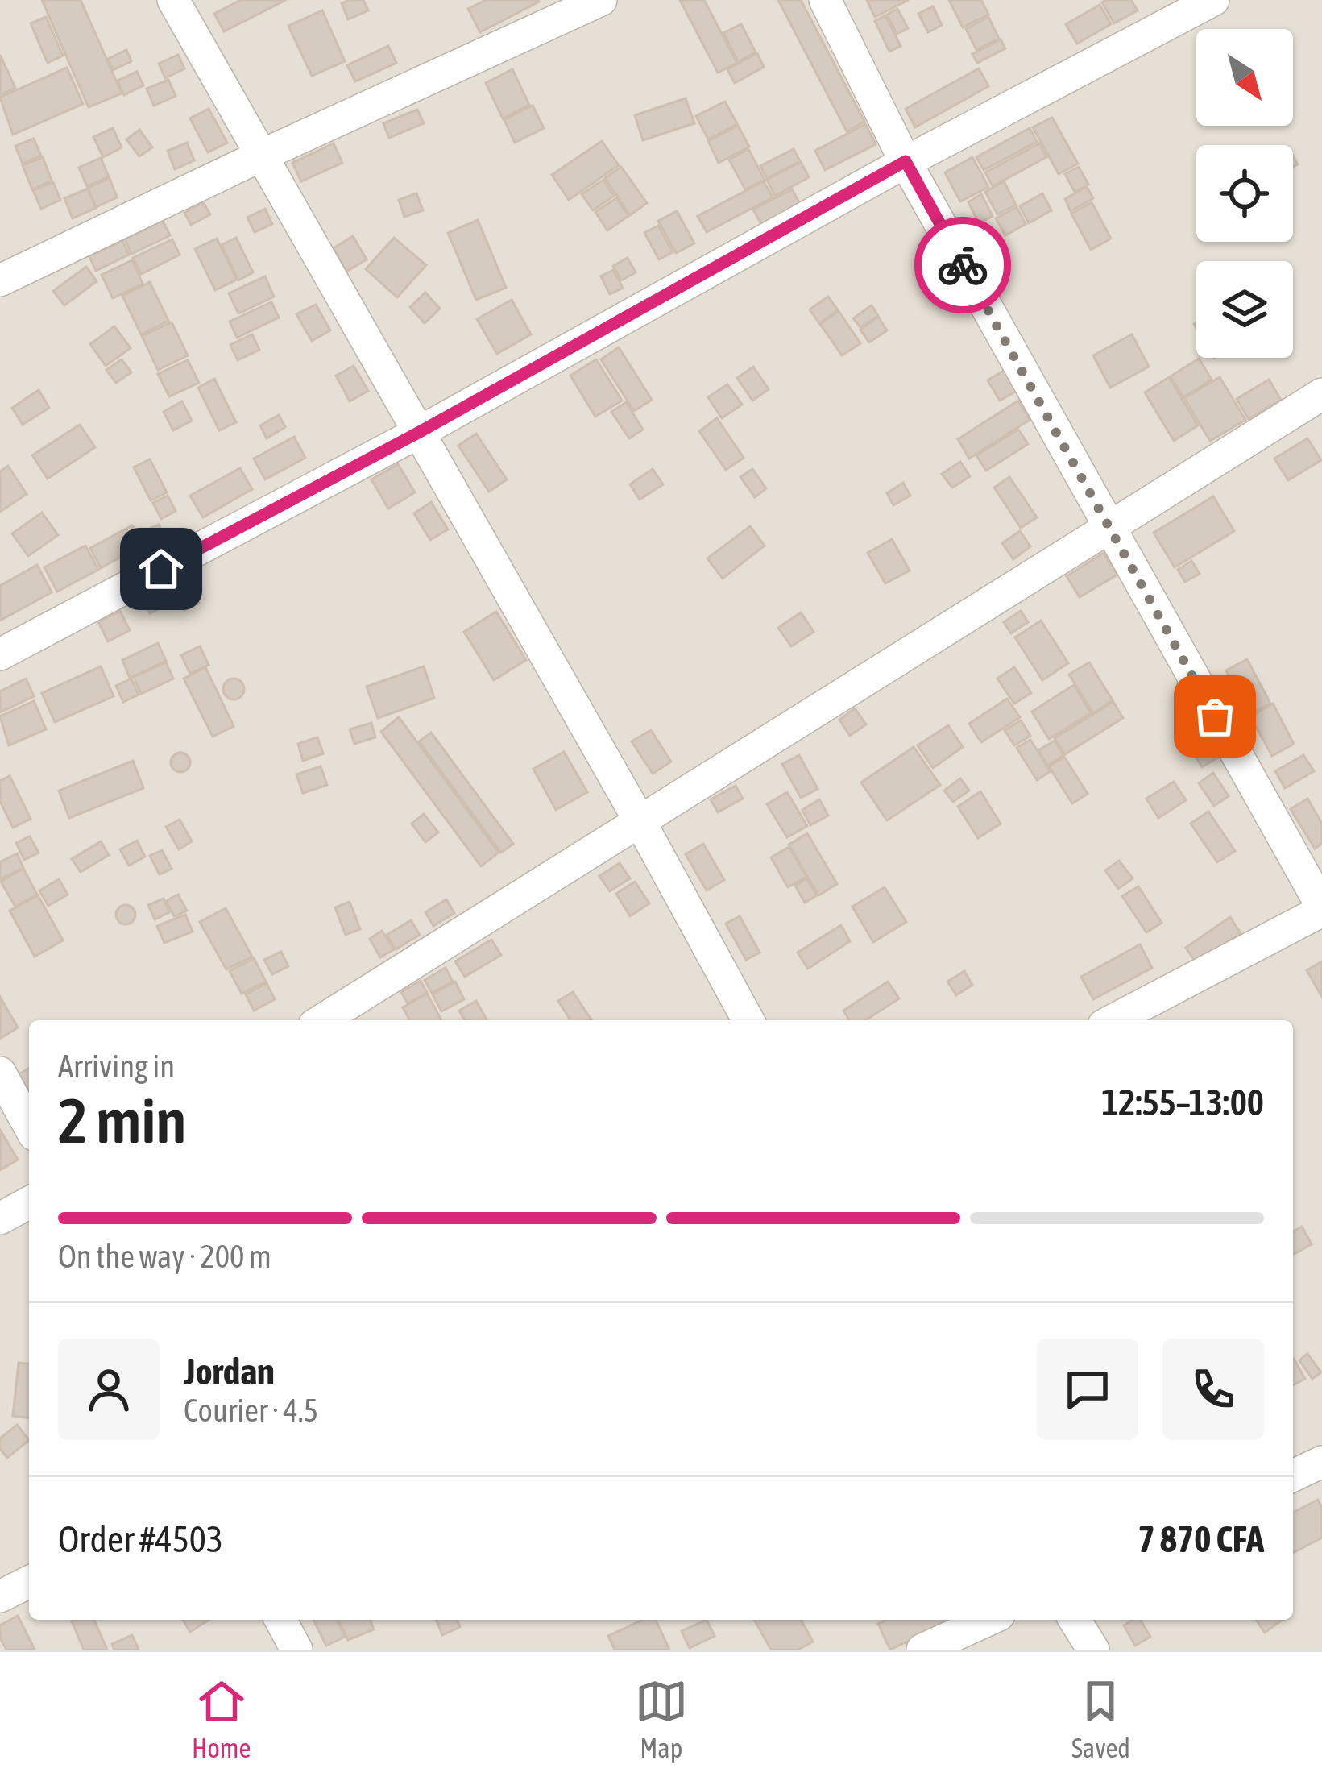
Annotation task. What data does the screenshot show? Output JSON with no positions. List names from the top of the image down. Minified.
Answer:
{"north":"bottom right","page":{"heading":["2 min","Arriving in","12:55–13:00"],"panel":["Jordan","Courier · 4.5","Order #4503","7 870 CFA"],"bar":"On the way · 200 m","tabs":["Home","Map","Saved"]}}
